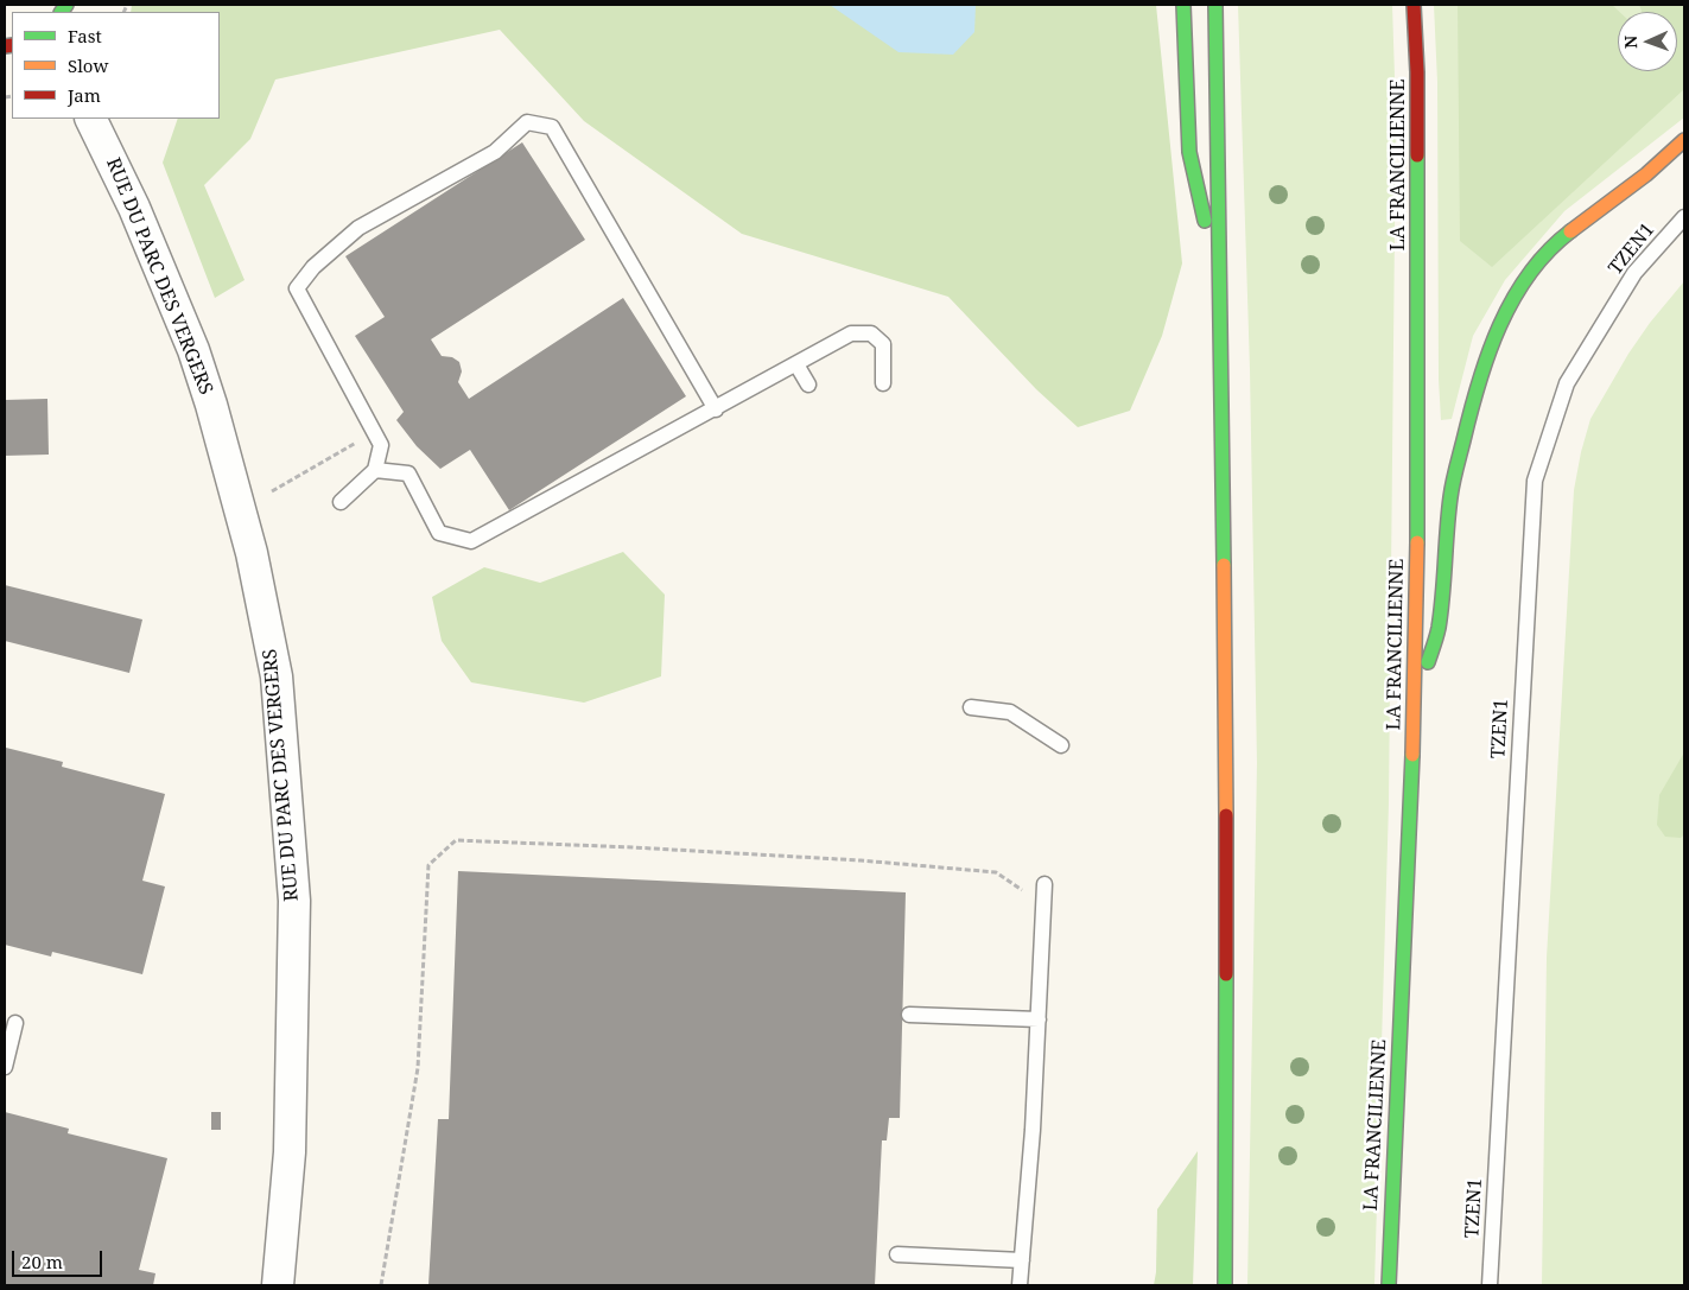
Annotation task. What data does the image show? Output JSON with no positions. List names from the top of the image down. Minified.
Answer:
{"streets":{"main road":["LA FRANCILIENNE"],"street":["RUE DU PARC DES VERGERS"],"lane":["TZEN1"]},"legend":["Fast","Slow","Jam"],"scale_bar":"20 m","north":"left"}
